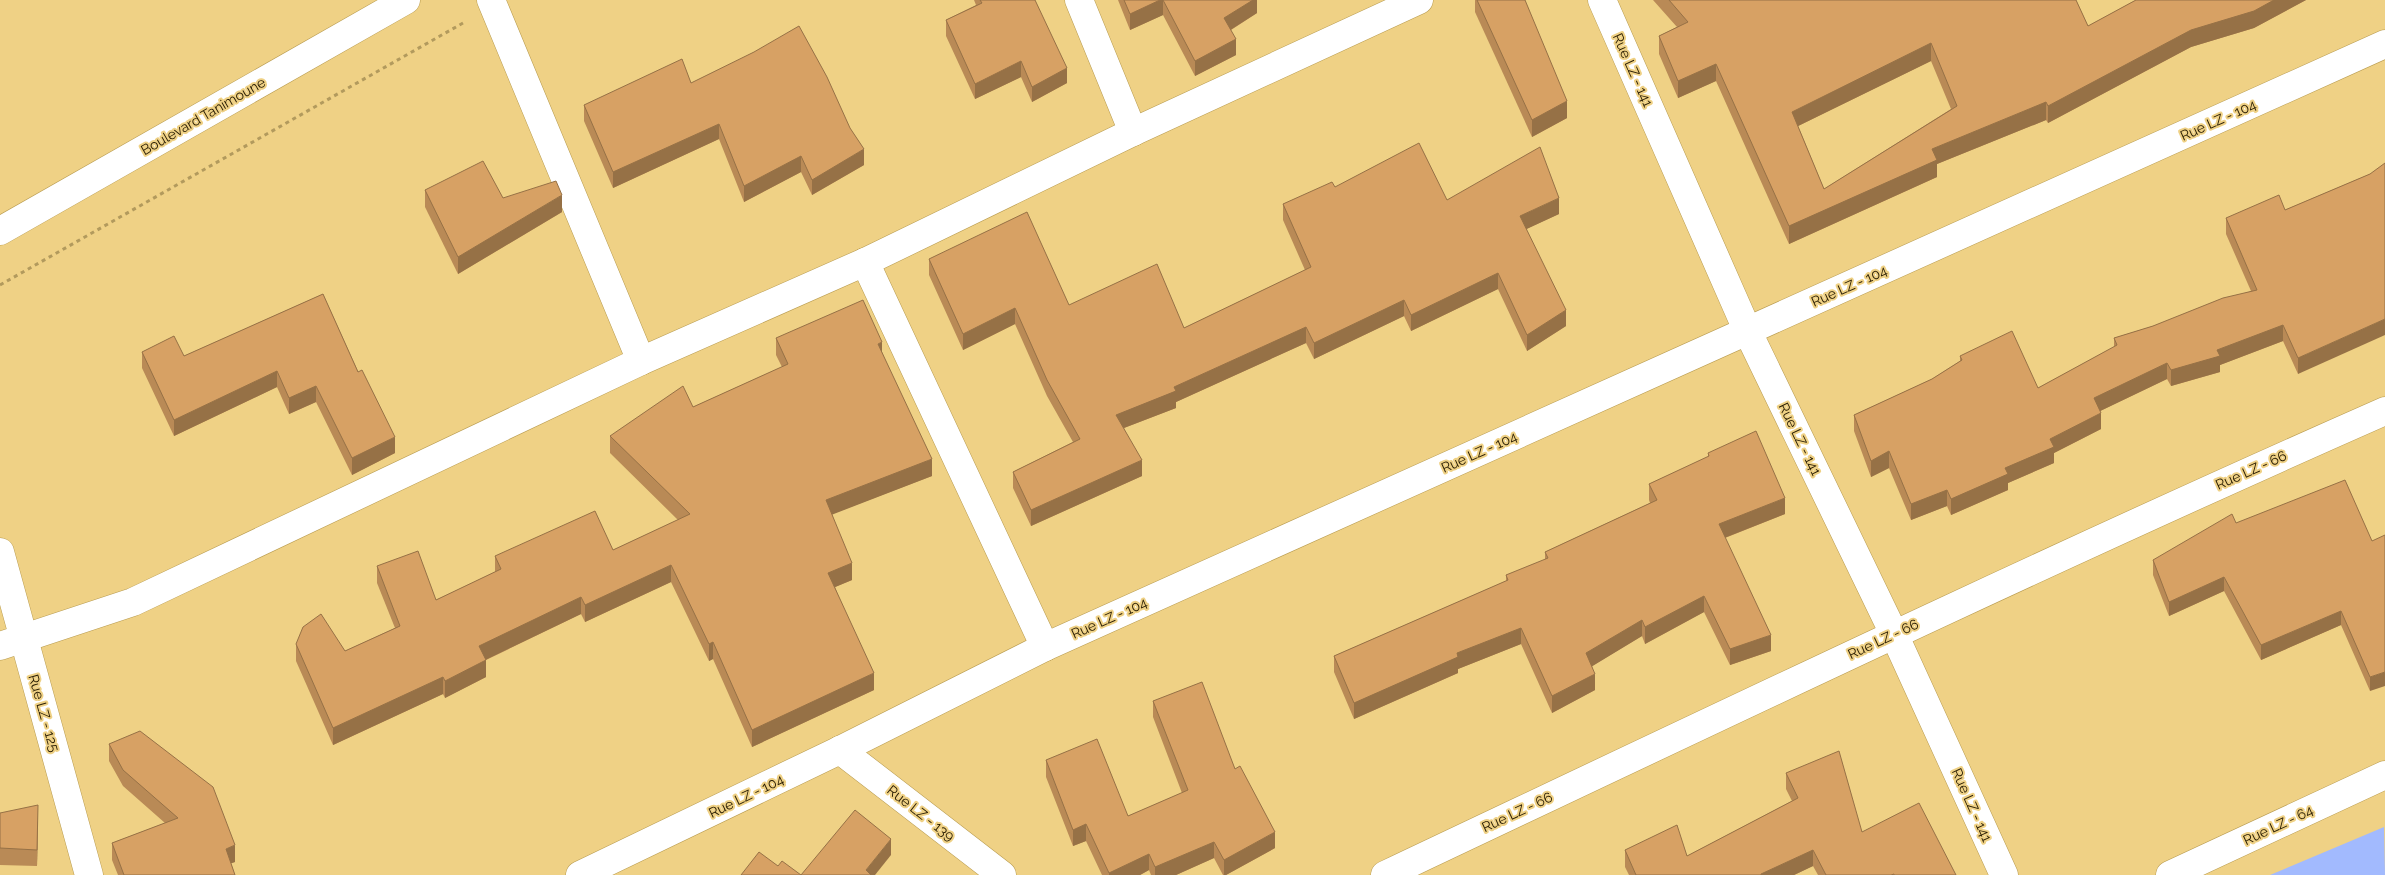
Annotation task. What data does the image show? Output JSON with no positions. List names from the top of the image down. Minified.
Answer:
{"streets":{"street":["Rue LZ - 141","Boulevard Tanimoune","Rue LZ - 104","Rue LZ - 66","Rue LZ - 125","Rue LZ - 139","Rue LZ - 64"]},"crossings":[["Rue LZ - 141","Rue LZ - 104"],["Rue LZ - 141","Rue LZ - 66"],["Rue LZ - 104","Rue LZ - 139"]]}
